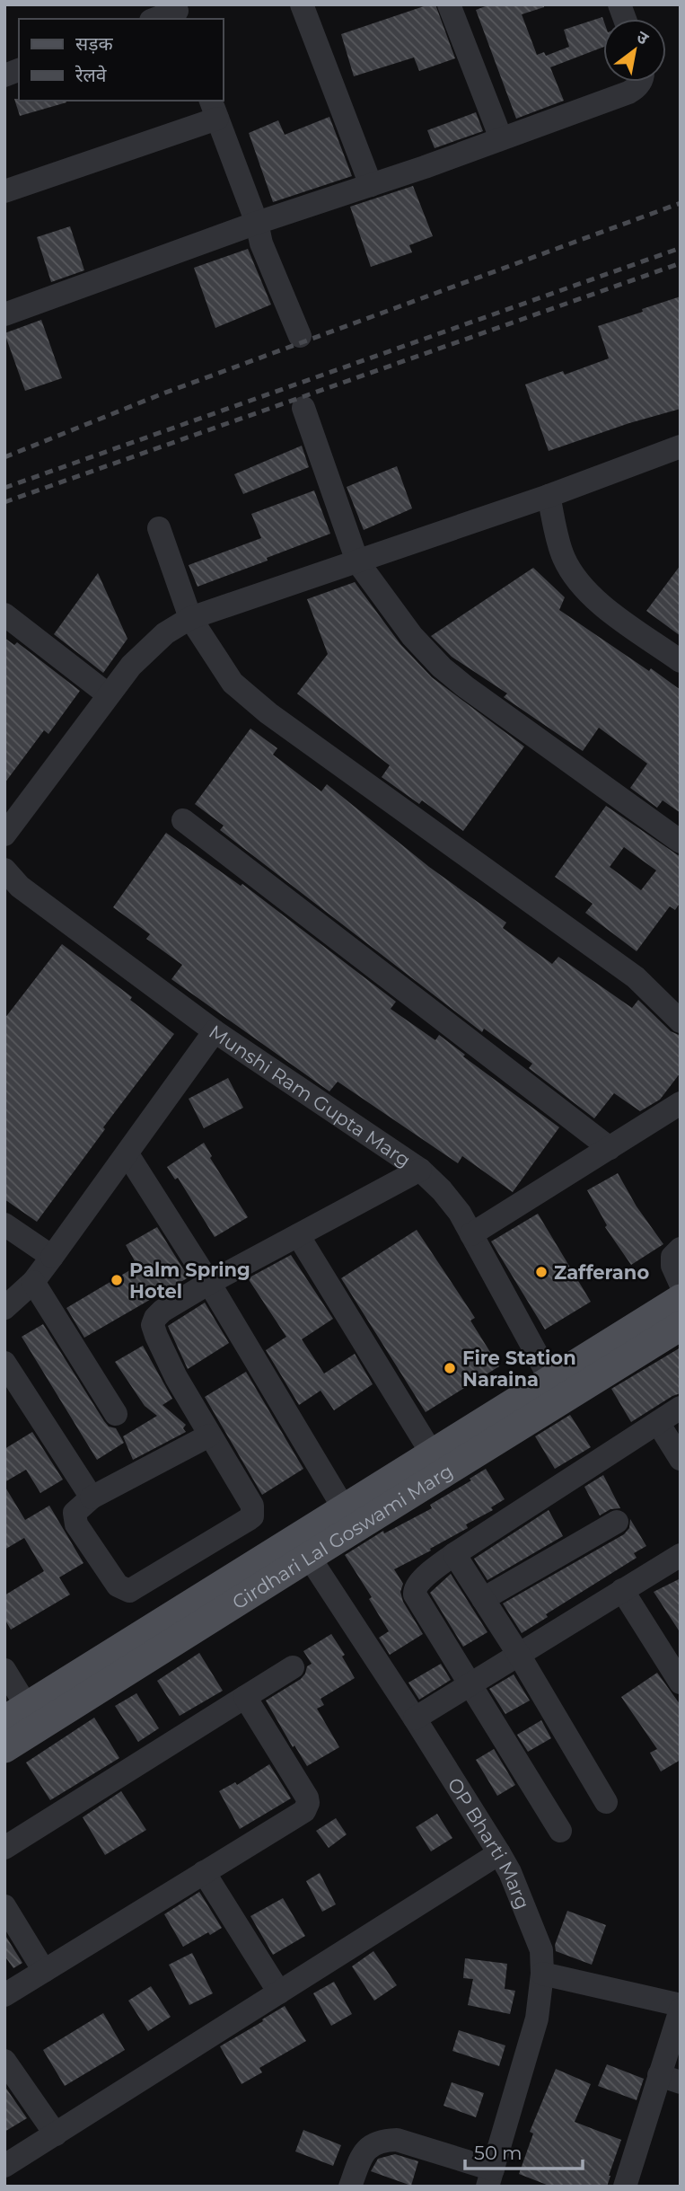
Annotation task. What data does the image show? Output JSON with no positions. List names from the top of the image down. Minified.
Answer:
{"streets":{"main road":["Girdhari Lal Goswami Marg"],"street":["Munshi Ram Gupta Marg","OP Bharti Marg"]},"crossings":[["Munshi Ram Gupta Marg","Girdhari Lal Goswami Marg"],["Girdhari Lal Goswami Marg","OP Bharti Marg"]],"places":["Zafferano","Palm Spring Hotel","Fire Station Naraina"],"legend":["सड़क","रेलवे"],"scale_bar":"50 m","north":"top right"}
